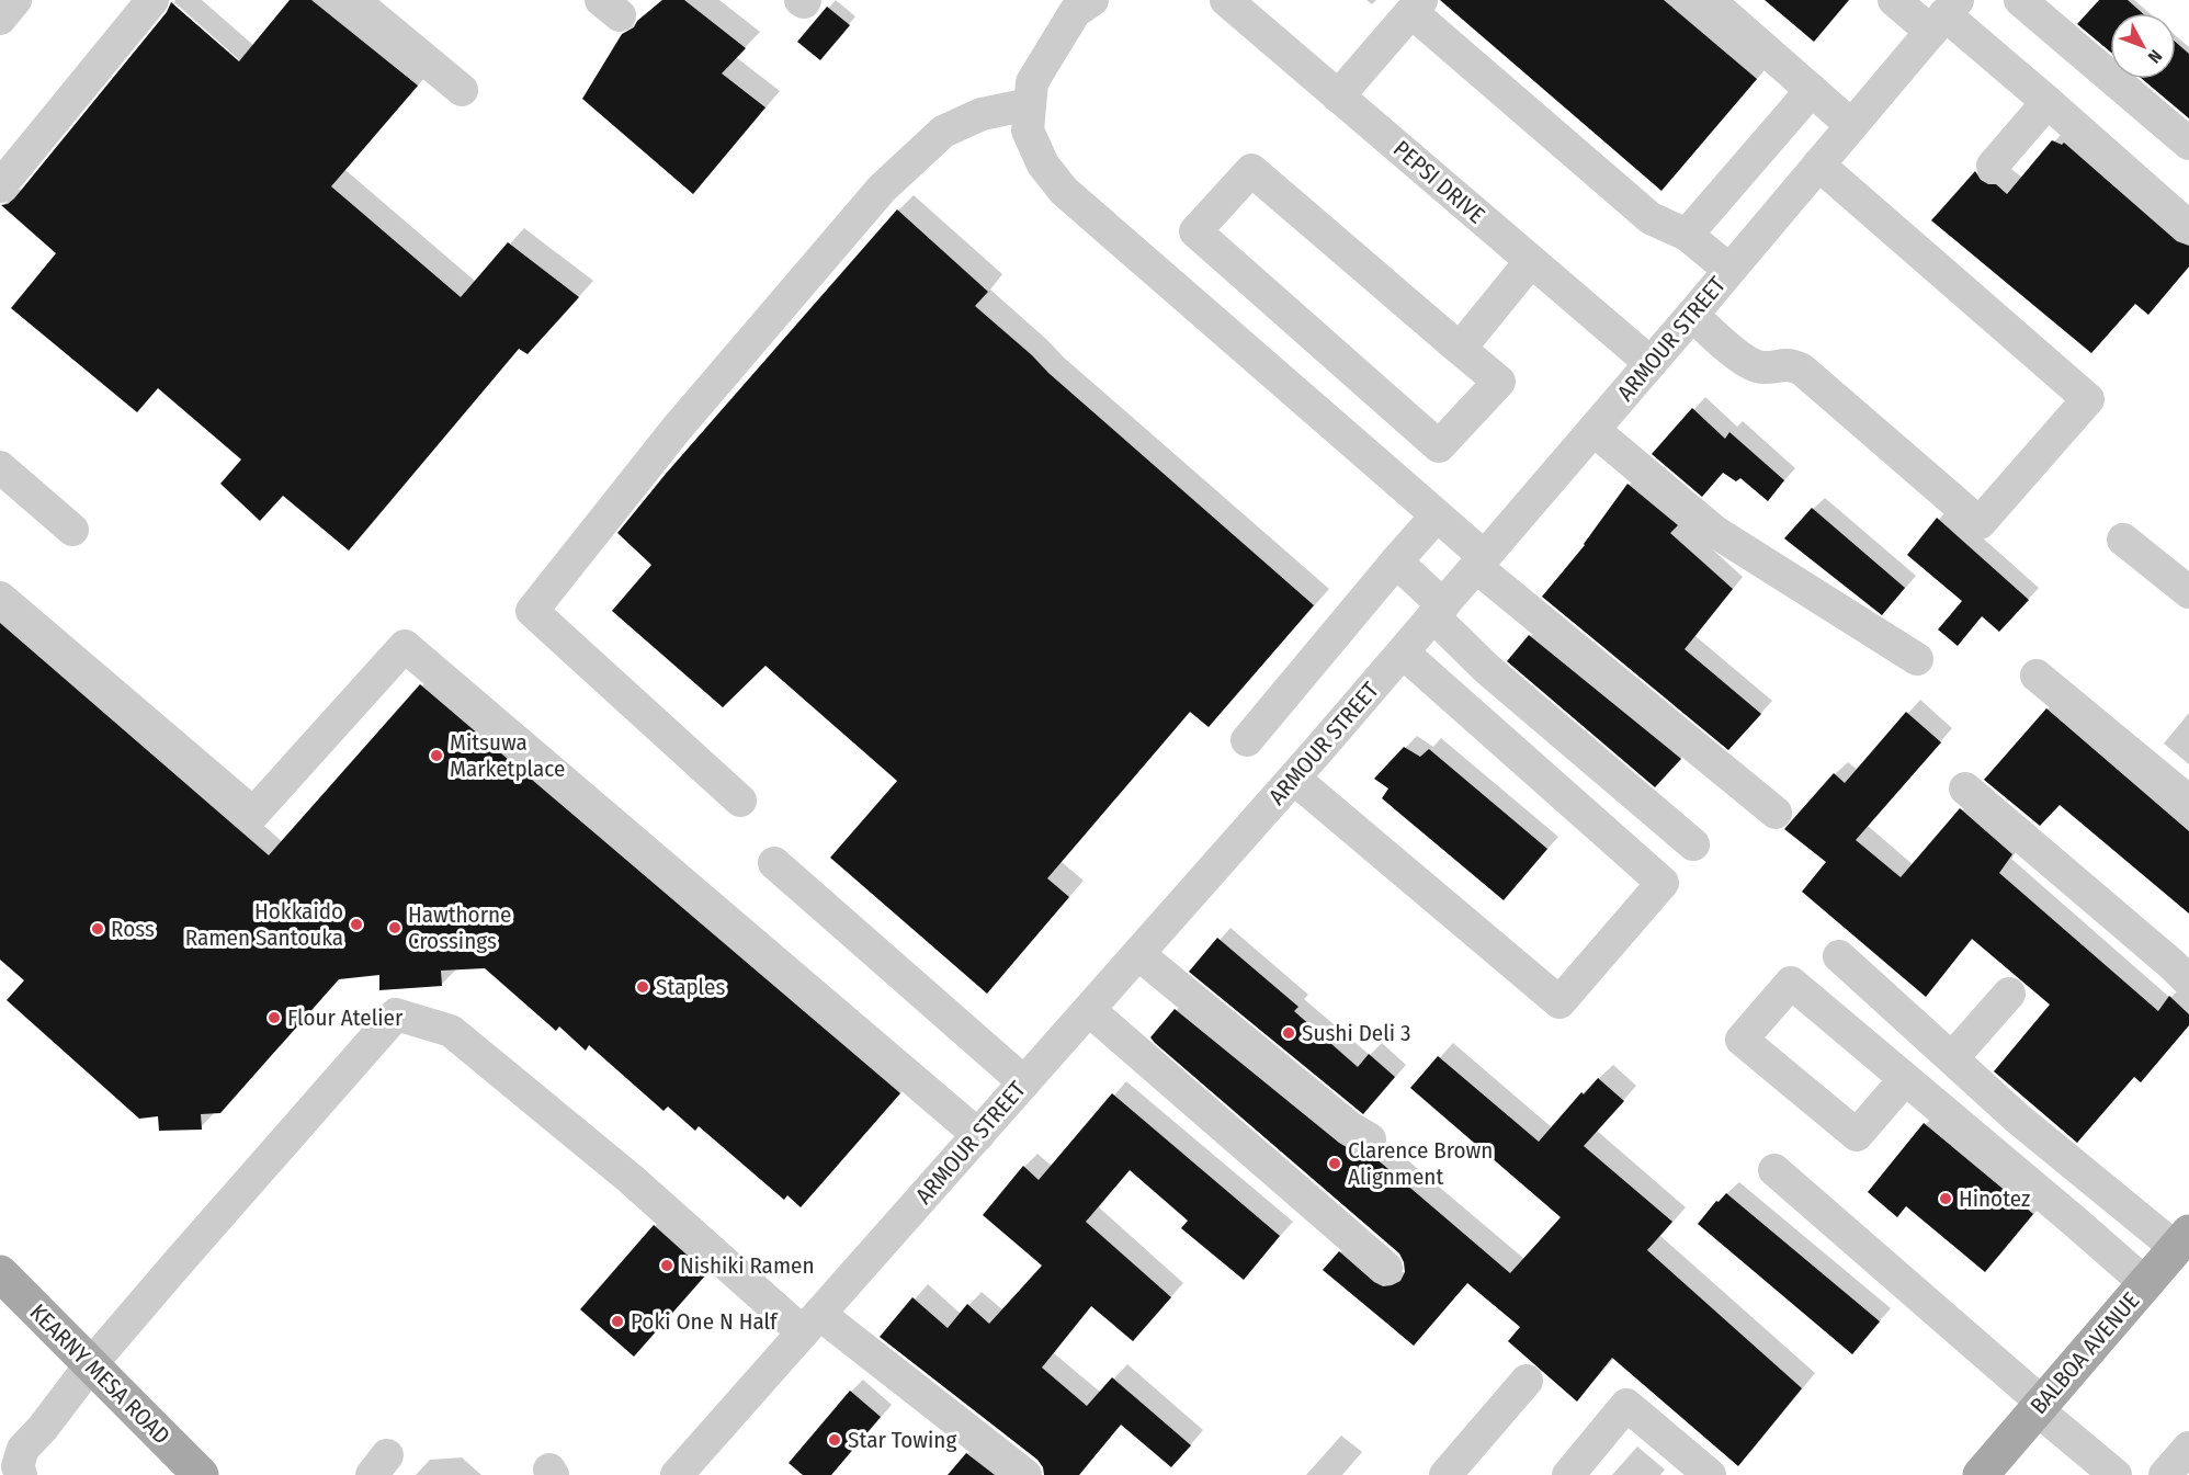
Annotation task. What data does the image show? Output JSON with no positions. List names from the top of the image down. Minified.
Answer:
{"streets":{"main road":["BALBOA AVENUE","KEARNY MESA ROAD"],"street":["PEPSI DRIVE","ARMOUR STREET"]},"crossings":[["PEPSI DRIVE","ARMOUR STREET"]],"places":["Mitsuwa Marketplace","Hokkaido Ramen Santouka","Hawthorne Crossings","Ross","Staples","Flour Atelier","Sushi Deli 3","Clarence Brown Alignment","Hinotez","Nishiki Ramen","Poki One N Half","Star Towing"],"north":"bottom right"}
